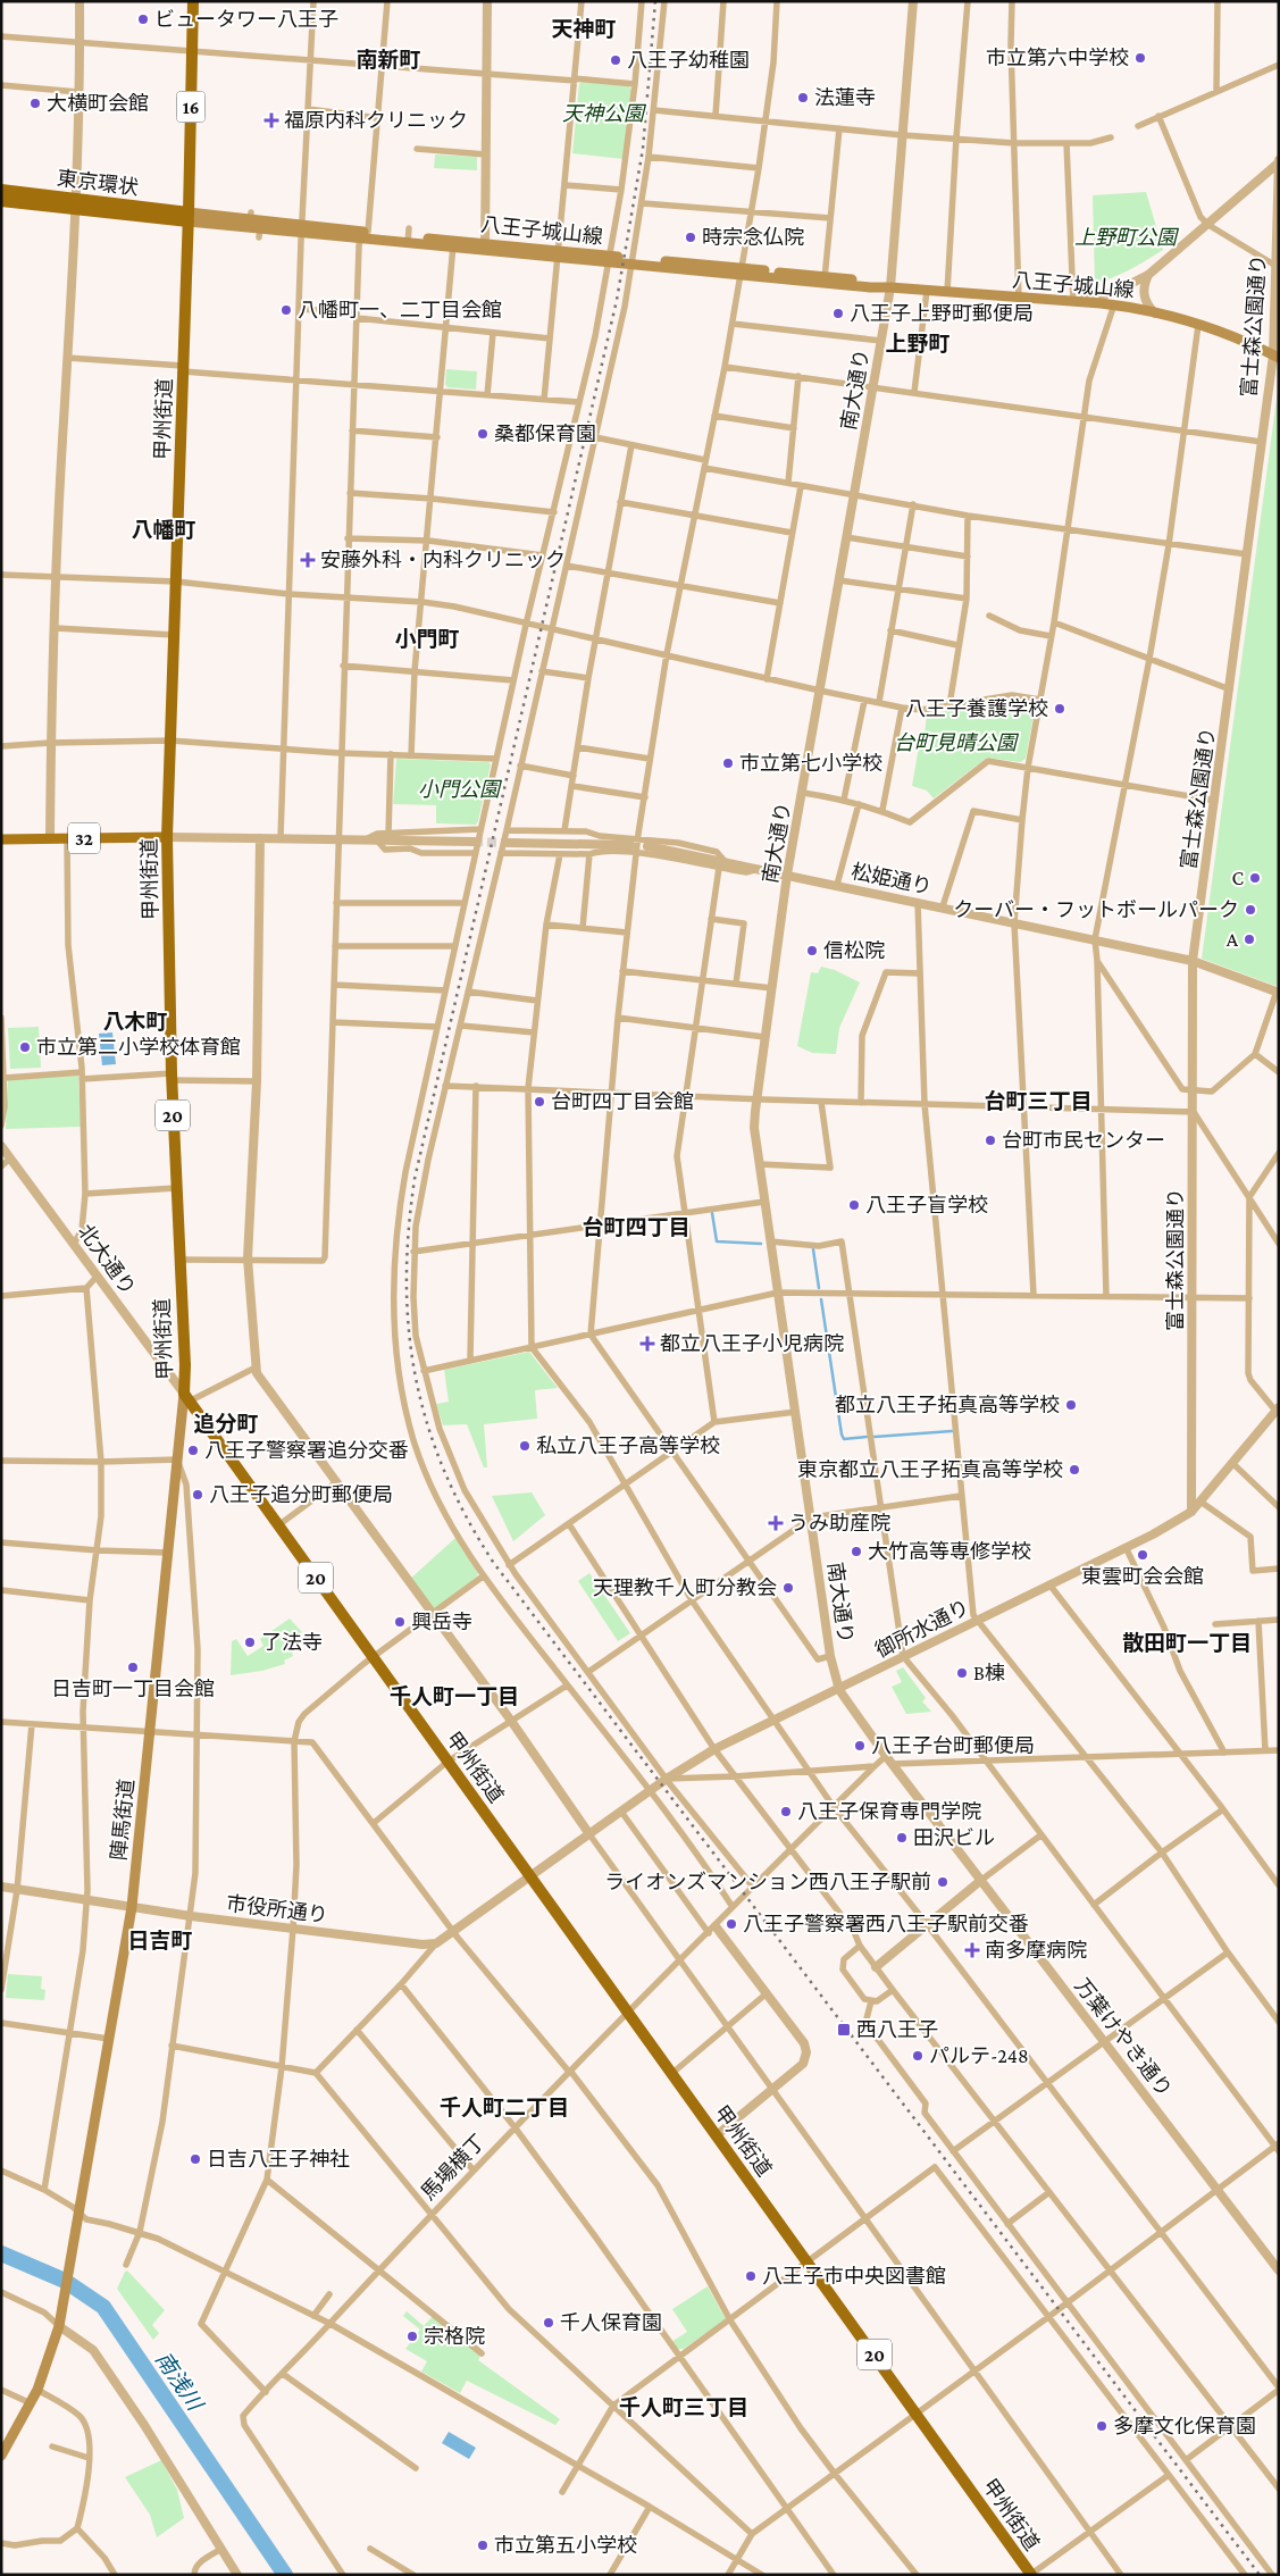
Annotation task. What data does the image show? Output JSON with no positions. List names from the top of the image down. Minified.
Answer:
{"streets":{"highway":["16","東京環状","甲州街道","20"],"main road":["八王子城山線","32","陣馬街道"],"street":["富士森公園通り","南大通り","松姫通り","北大通り","御所水通り","市役所通り","万葉けやき通り","馬場横丁"]},"crossings":[["東京環状","八王子城山線"],["東京環状","甲州街道"],["八王子城山線","富士森公園通り"],["八王子城山線","南大通り"],["八王子城山線","甲州街道"],["富士森公園通り","松姫通り"],["富士森公園通り","御所水通り"],["南大通り","松姫通り"],["南大通り","御所水通り"],["南大通り","万葉けやき通り"],["甲州街道","32"],["甲州街道","北大通り"],["甲州街道","御所水通り"],["甲州街道","陣馬街道"],["甲州街道","馬場横丁"],["北大通り","陣馬街道"],["御所水通り","万葉けやき通り"],["陣馬街道","市役所通り"],["万葉けやき通り","馬場横丁"]],"districts":["天神町","南新町","上野町","八幡町","小門町","八木町","台町三丁目","台町四丁目","追分町","散田町一丁目","千人町一丁目","日吉町","千人町二丁目","千人町三丁目"],"water":["南浅川"],"parks":["天神公園","上野町公園","台町見晴公園","小門公園"],"places":{"other":["ビュータワー八王子","市立第六中学校","八王子幼稚園","法蓮寺","大横町会館","時宗念仏院","八幡町一、二丁目会館","八王子上野町郵便局","桑都保育園","八王子養護学校","市立第七小学校","C","クーバー・フットボールパーク","A","信松院","市立第二小学校体育館","台町四丁目会館","台町市民センター","八王子盲学校","都立八王子拓真高等学校","私立八王子高等学校","八王子警察署追分交番","東京都立八王子拓真高等学校","八王子追分町郵便局","大竹高等専修学校","東雲町会会館","天理教千人町分教会","興岳寺","了法寺","日吉町一丁目会館","B棟","八王子台町郵便局","八王子保育専門学院","田沢ビル","ライオンズマンション西八王子駅前","八王子警察署西八王子駅前交番","パルテ-248","日吉八王子神社","八王子市中央図書館","千人保育園","宗格院","多摩文化保育園","市立第五小学校"],"health":["福原内科クリニック","安藤外科・内科クリニック","都立八王子小児病院","うみ助産院","南多摩病院"],"transit":["西八王子"]}}
